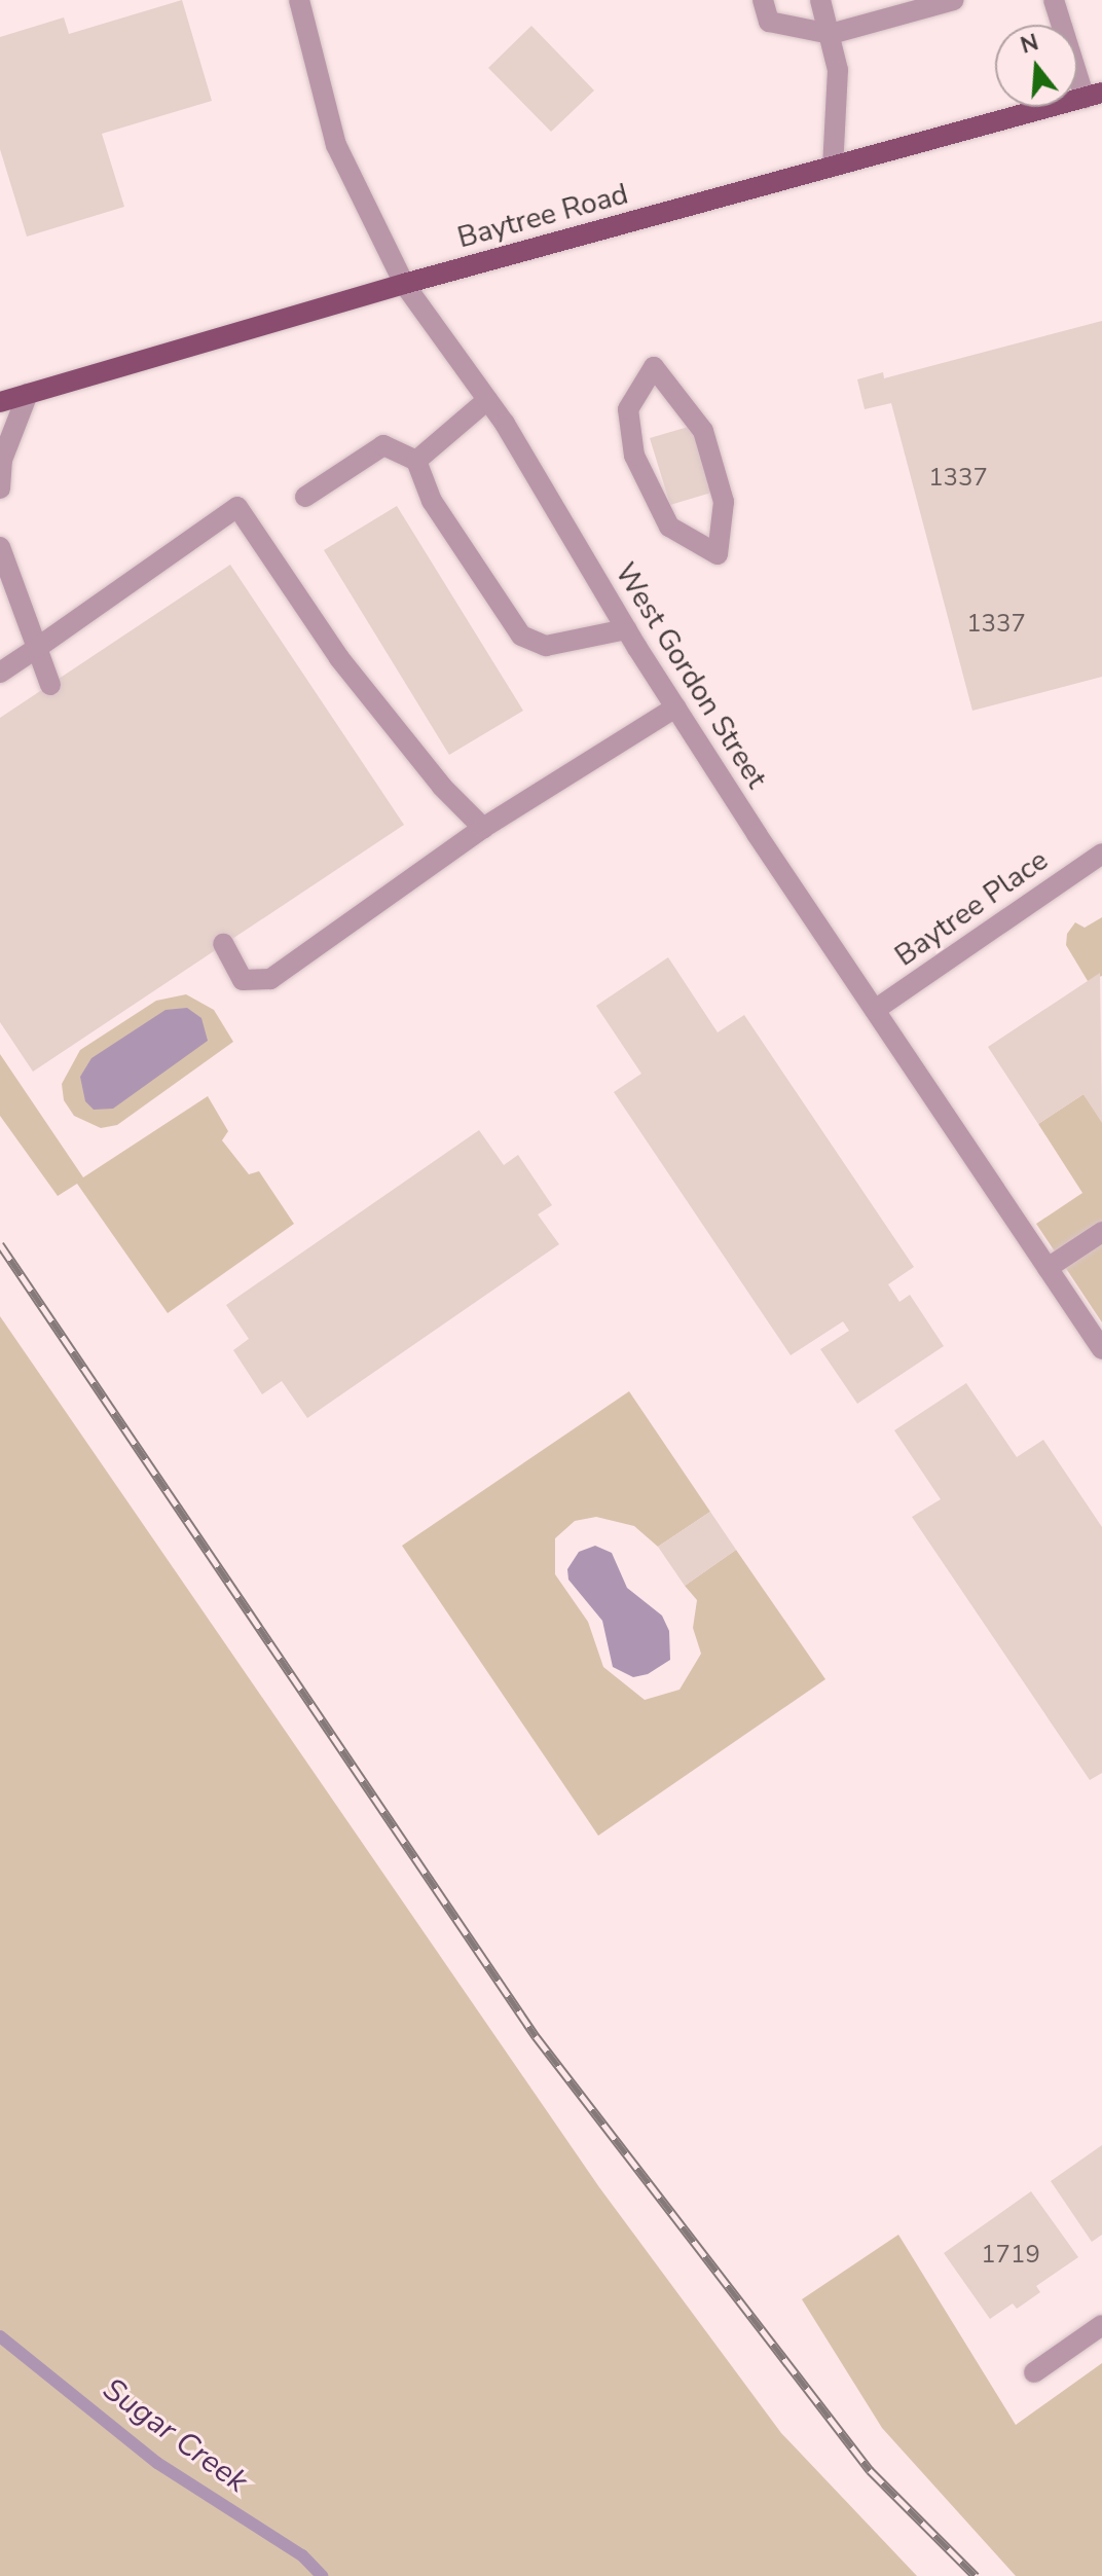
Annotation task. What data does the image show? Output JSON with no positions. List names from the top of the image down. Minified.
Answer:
{"streets":{"main road":["Baytree Road"],"street":["West Gordon Street","Baytree Place"]},"crossings":[["Baytree Road","West Gordon Street"],["West Gordon Street","Baytree Place"]],"water":["Sugar Creek"],"house_numbers":["1337","1337","1719"],"north":"top"}
